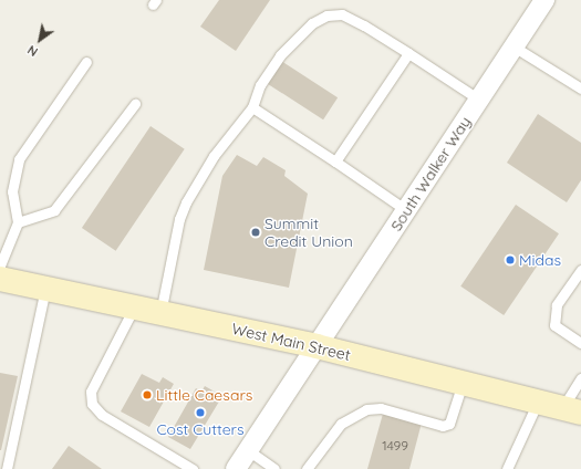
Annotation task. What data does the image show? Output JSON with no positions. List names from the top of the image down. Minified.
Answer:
{"streets":{"main road":["West Main Street"],"street":["South Walker Way"]},"crossings":[["South Walker Way","West Main Street"]],"places":["Summit Credit Union","Midas","Little Caesars","Cost Cutters"],"house_numbers":["1499"],"north":"bottom left"}
